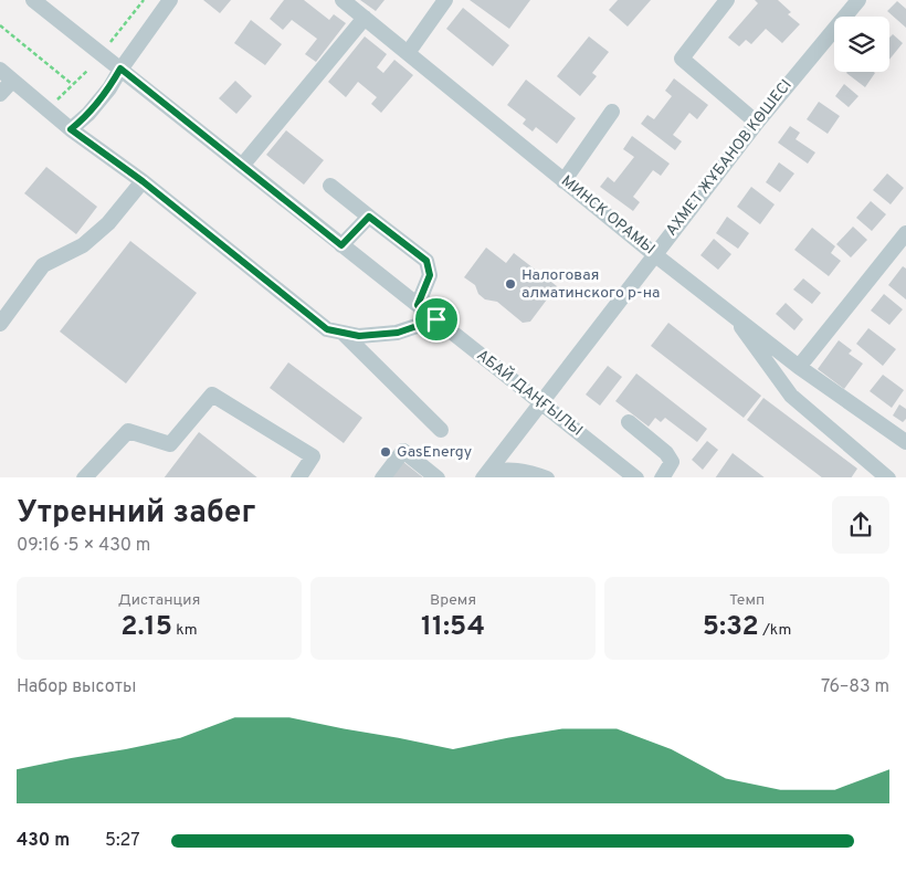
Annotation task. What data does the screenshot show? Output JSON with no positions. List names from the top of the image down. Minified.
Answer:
{"streets":{"street":["АХМЕТ ЖҰБАНОВ КӨШЕСІ","МИНСК ОРАМЫ","АБАЙ ДАҢҒЫЛЫ"]},"crossings":[["АХМЕТ ЖҰБАНОВ КӨШЕСІ","МИНСК ОРАМЫ"],["АХМЕТ ЖҰБАНОВ КӨШЕСІ","АБАЙ ДАҢҒЫЛЫ"]],"places":["Налоговая алматинского р-на","GasEnergy"],"page":{"heading":["Утренний забег","09:16 · 5 × 430 m"],"stats":[["Дистанция","2.15 km"],["Время","11:54"],["Темп","5:32 /km"]],"chart":["Набор высоты","76–83 m"],"list":[{"name":"430 m","note":"5:27"}]}}
